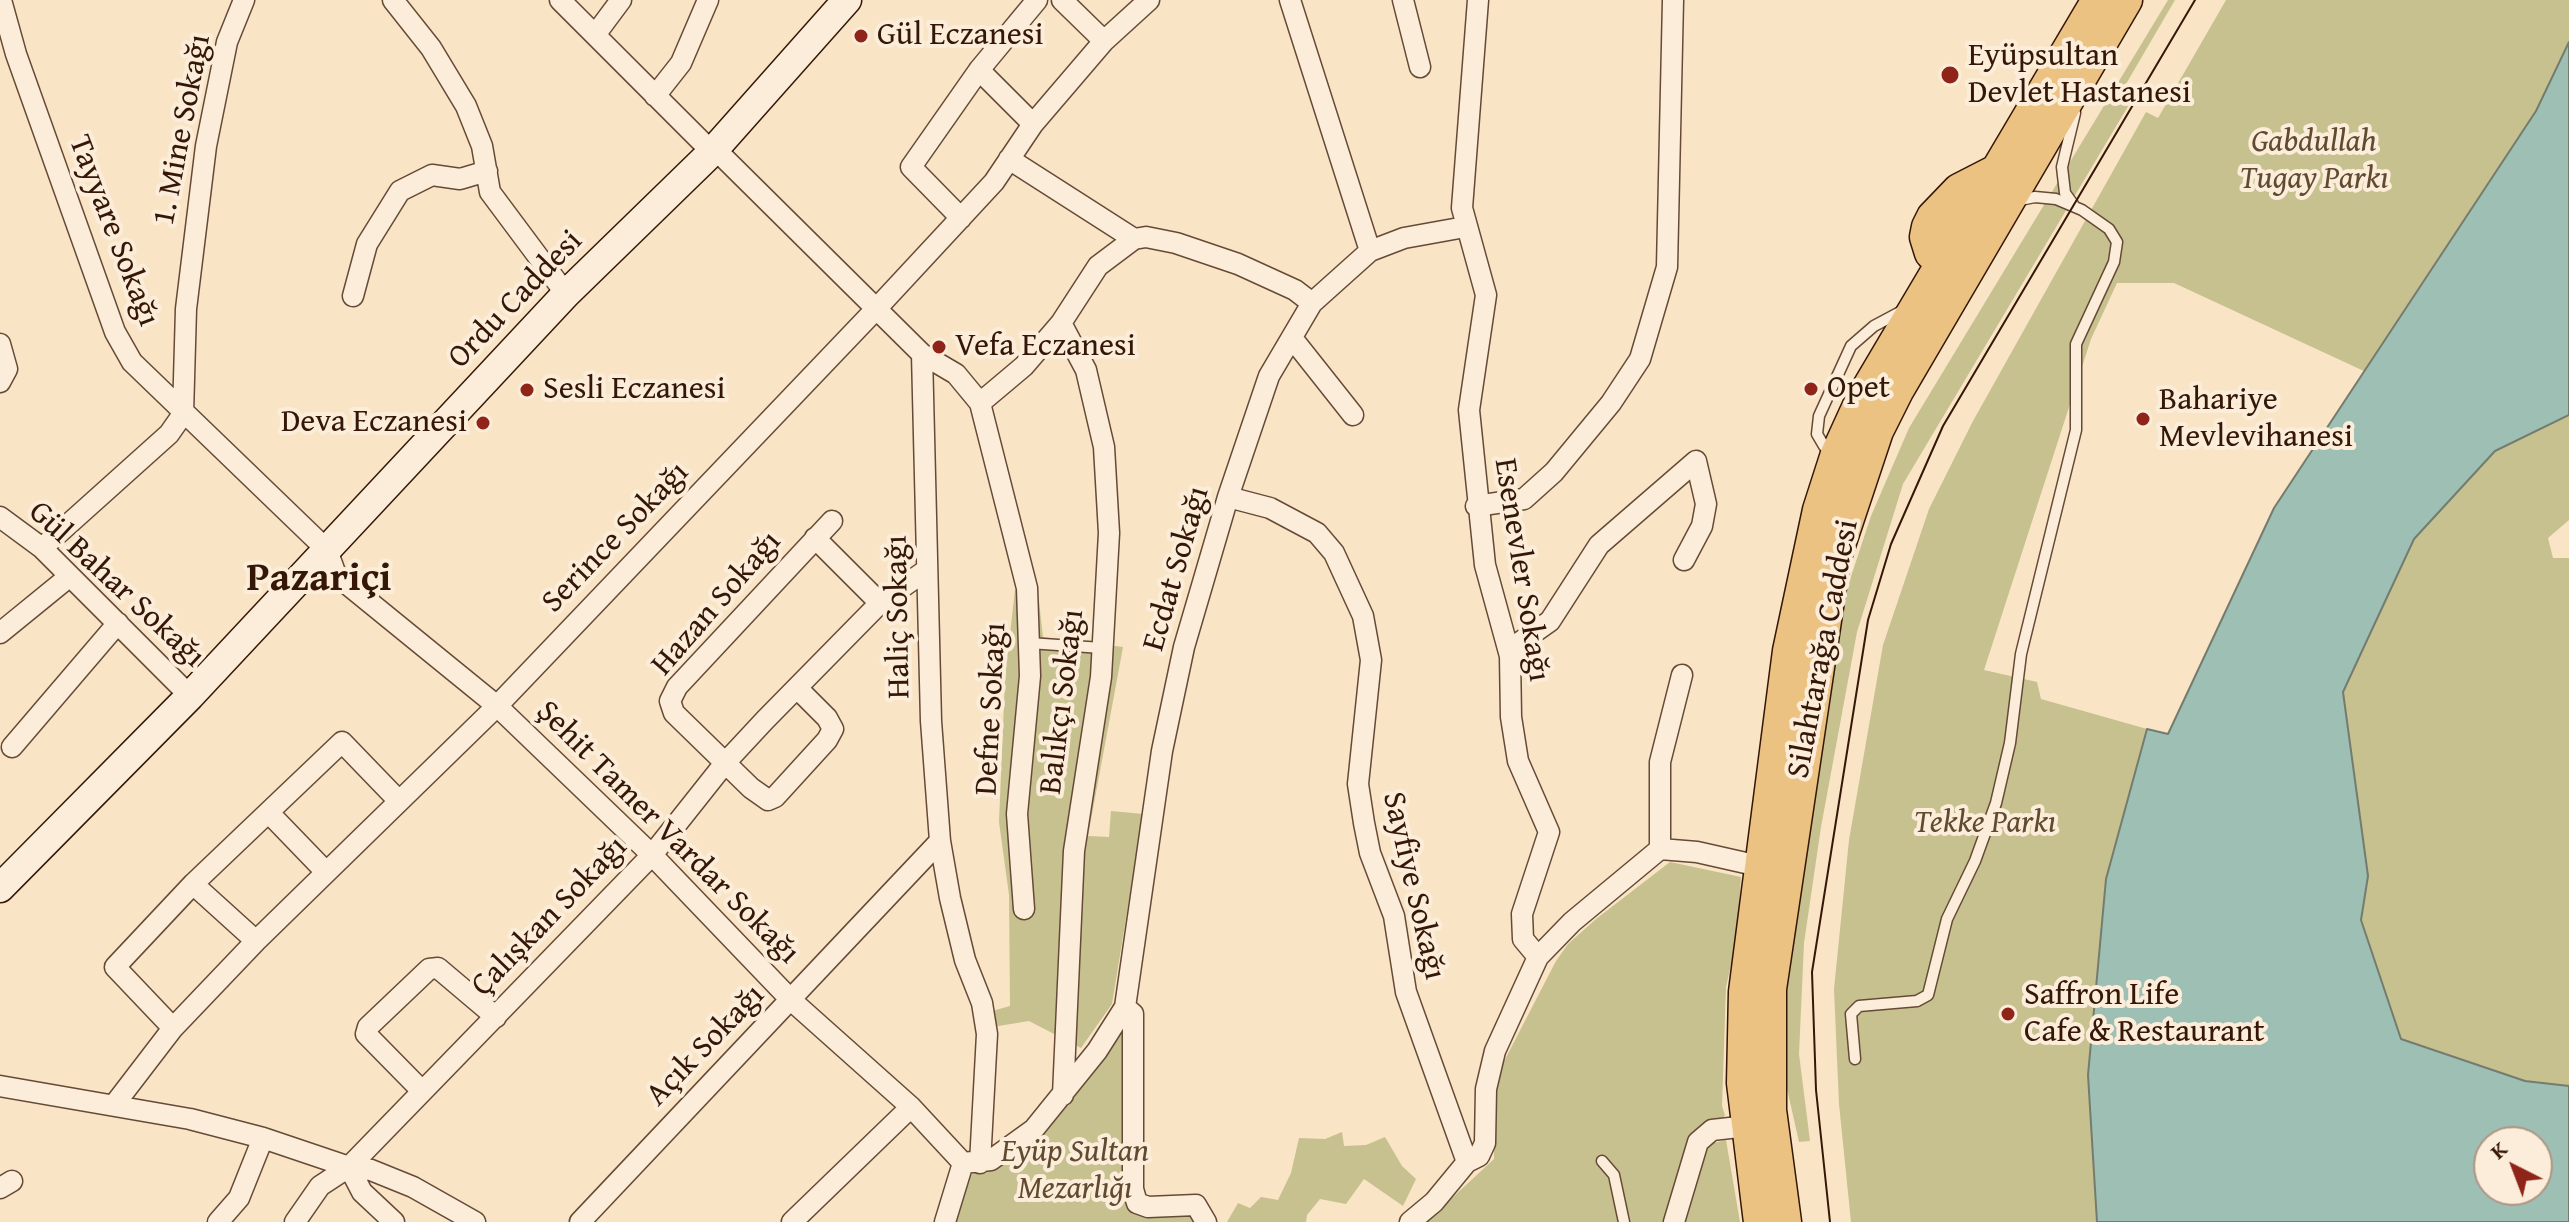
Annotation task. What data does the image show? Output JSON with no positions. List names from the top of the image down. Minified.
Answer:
{"streets":{"main road":["Ordu Caddesi","Silahtarağa Caddesi"],"street":["1. Mine Sokağı","Tayyare Sokağı","Serince Sokağı","Ecdat Sokağı","Esenevler Sokağı","Gül Bahar Sokağı","Hazan Sokağı","Haliç Sokağı","Balıkçı Sokağı","Defne Sokağı","Şehit Tamer Vardar Sokağı","Sayfiye Sokağı","Çalışkan Sokağı","Açık Sokağı"]},"crossings":[["1. Mine Sokağı","Tayyare Sokağı"],["Tayyare Sokağı","Ordu Caddesi"],["Tayyare Sokağı","Şehit Tamer Vardar Sokağı"],["Ordu Caddesi","Gül Bahar Sokağı"],["Ordu Caddesi","Şehit Tamer Vardar Sokağı"],["Serince Sokağı","Şehit Tamer Vardar Sokağı"],["Ecdat Sokağı","Sayfiye Sokağı"],["Hazan Sokağı","Çalışkan Sokağı"],["Haliç Sokağı","Defne Sokağı"],["Haliç Sokağı","Şehit Tamer Vardar Sokağı"],["Haliç Sokağı","Çalışkan Sokağı"],["Haliç Sokağı","Açık Sokağı"],["Şehit Tamer Vardar Sokağı","Çalışkan Sokağı"],["Şehit Tamer Vardar Sokağı","Açık Sokağı"]],"districts":["Pazariçi"],"parks":["Gabdullah Tugay Parkı","Tekke Parkı","Eyüp Sultan Mezarlığı"],"places":["Gül Eczanesi","Eyüpsultan Devlet Hastanesi","Vefa Eczanesi","Opet","Sesli Eczanesi","Bahariye Mevlevihanesi","Deva Eczanesi","Saffron Life Cafe & Restaurant"],"north":"top left"}
